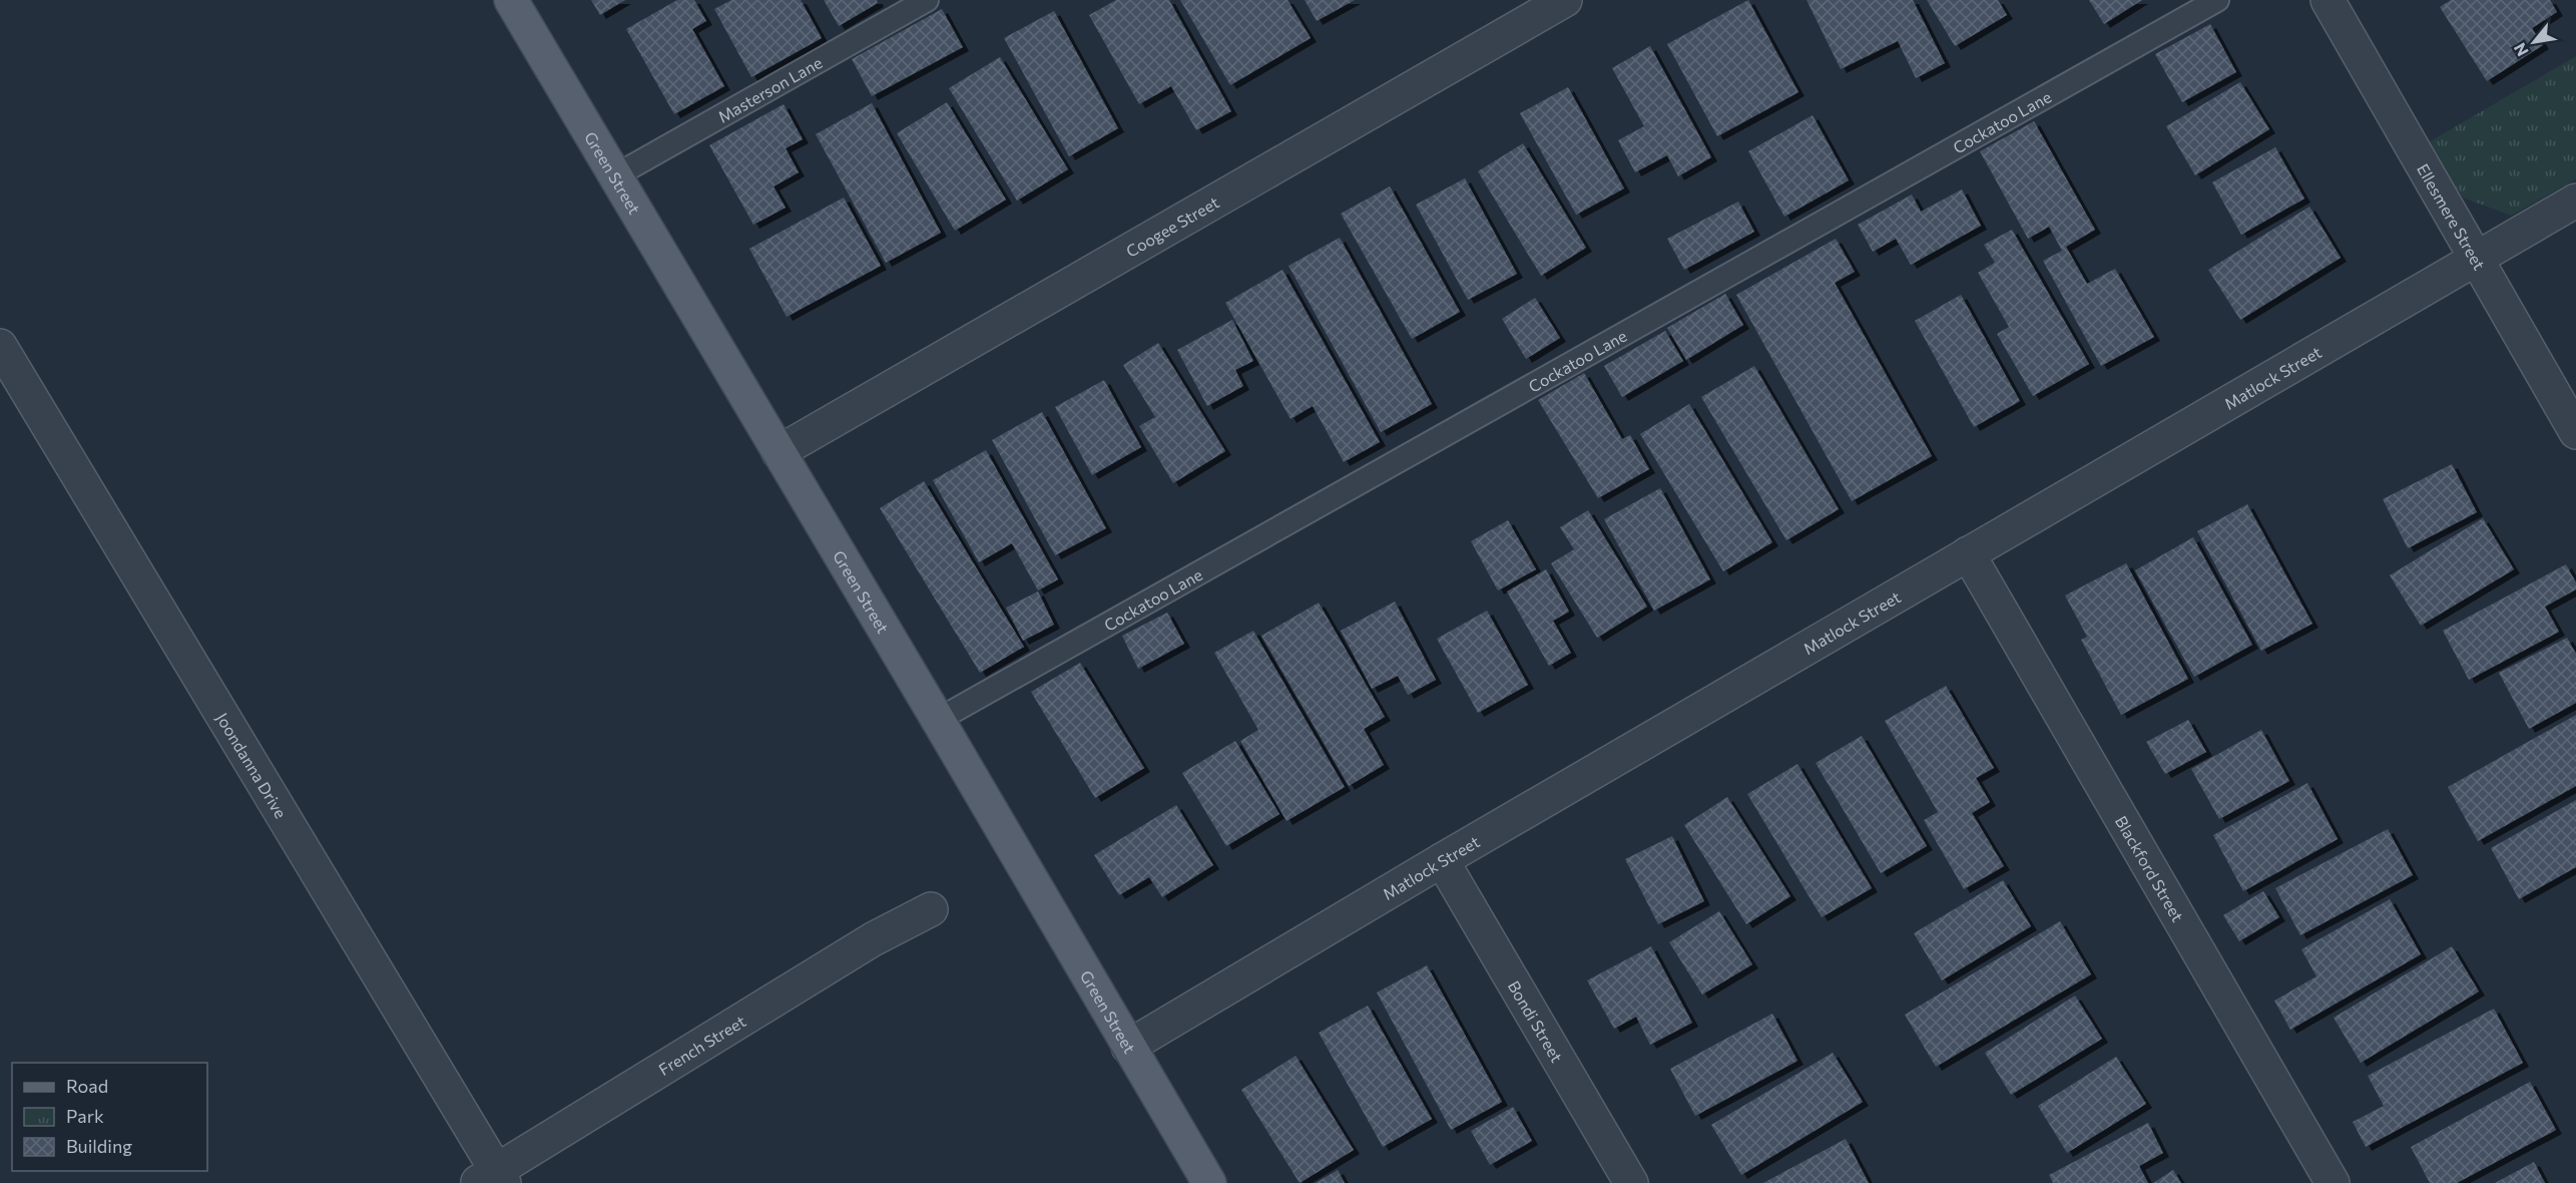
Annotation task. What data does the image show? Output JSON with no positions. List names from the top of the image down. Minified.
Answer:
{"streets":{"main road":["Green Street"],"street":["Ellesmere Street","Coogee Street","Matlock Street","Joondanna Drive","Blackford Street","Bondi Street","French Street"],"lane":["Masterson Lane","Cockatoo Lane"]},"crossings":[["Masterson Lane","Green Street"],["Cockatoo Lane","Green Street"],["Green Street","Coogee Street"],["Green Street","Matlock Street"],["Ellesmere Street","Matlock Street"],["Matlock Street","Blackford Street"],["Matlock Street","Bondi Street"],["Joondanna Drive","French Street"]],"legend":["Road","Park","Building"],"north":"bottom left"}
